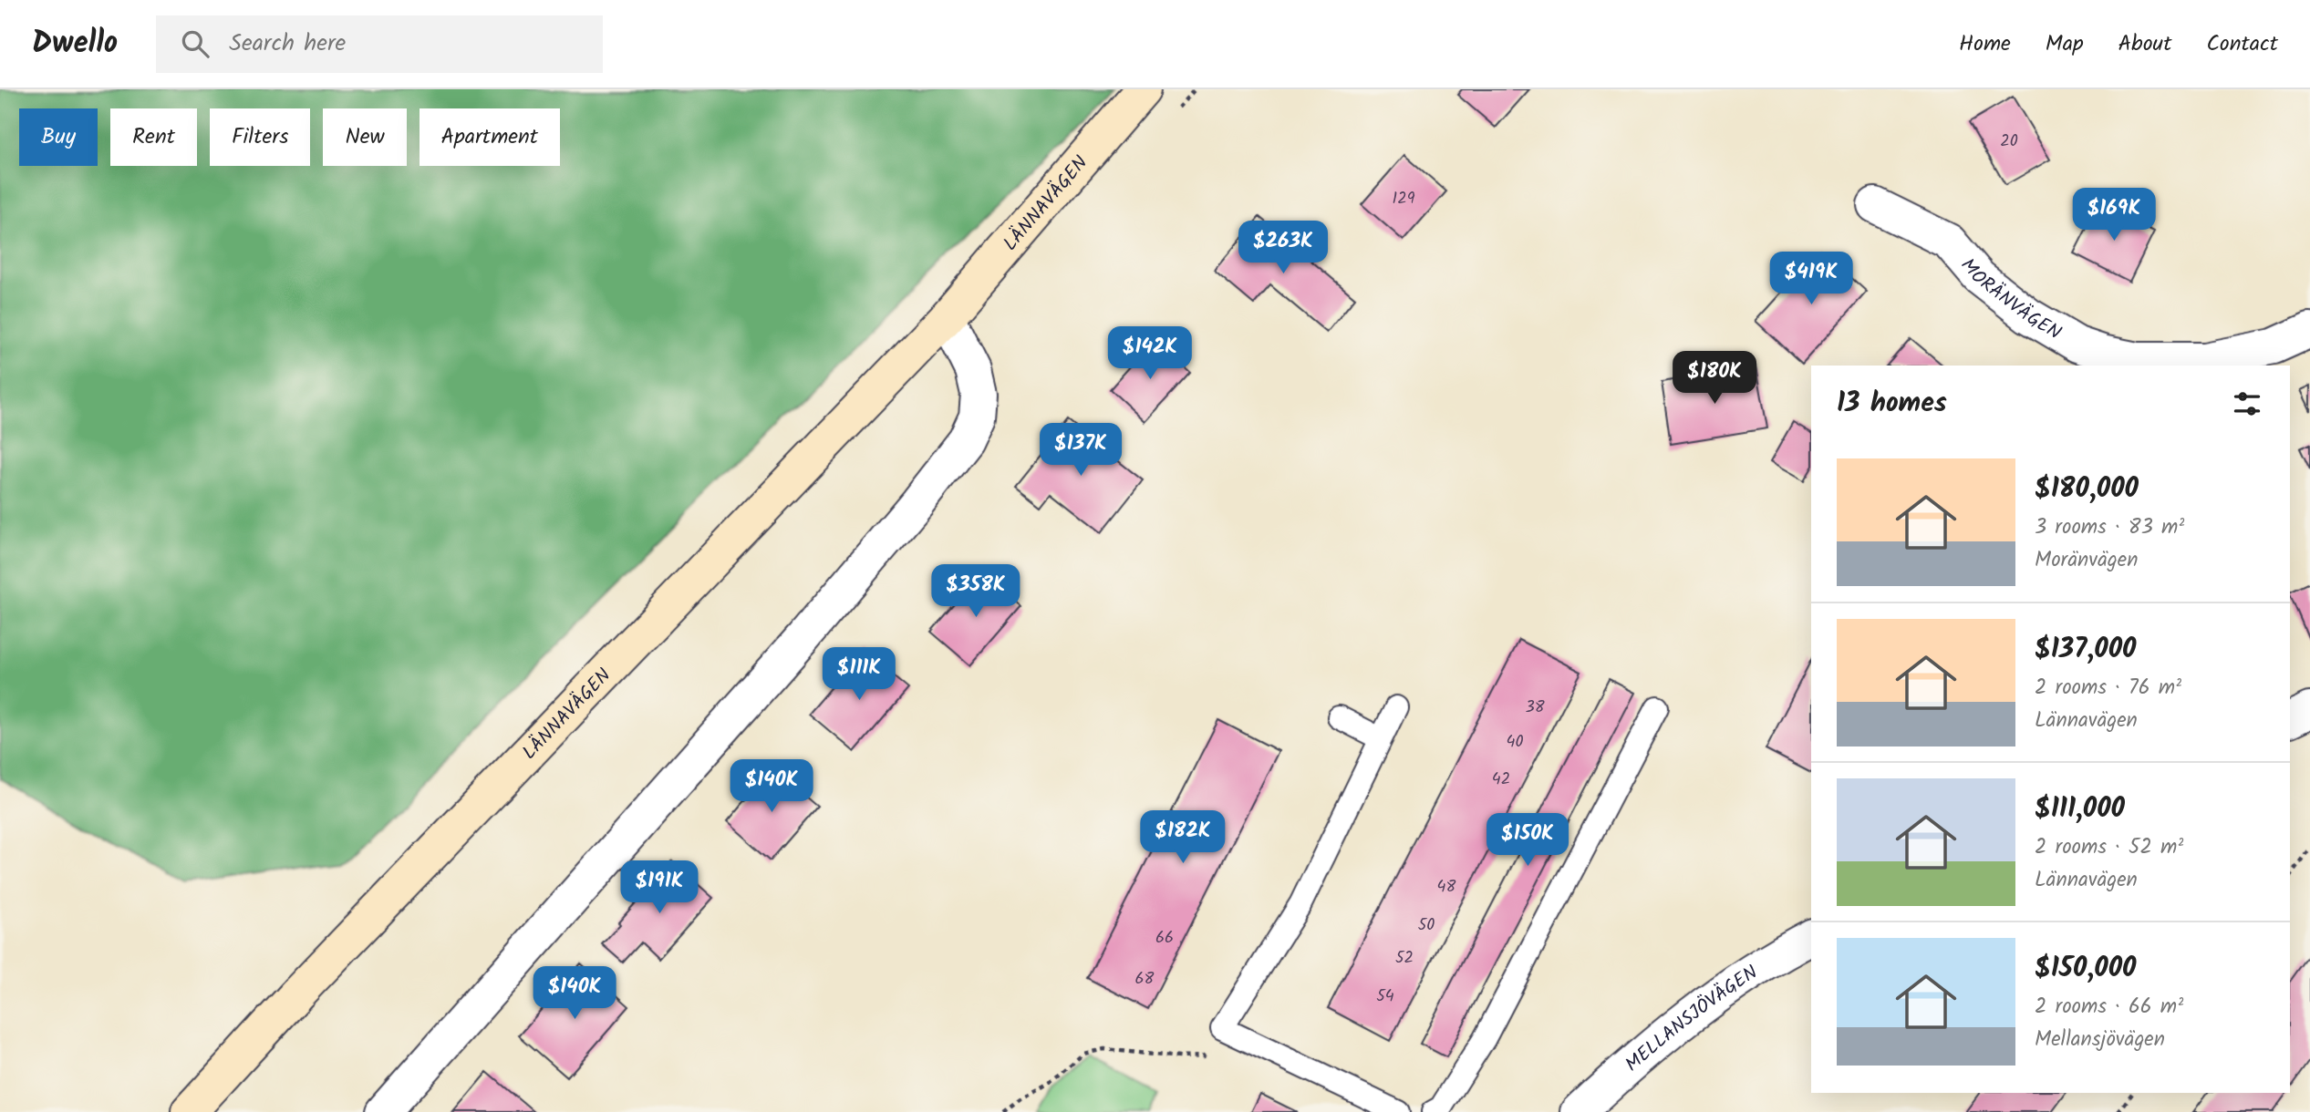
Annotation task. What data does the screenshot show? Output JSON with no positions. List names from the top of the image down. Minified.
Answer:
{"streets":{"main road":["LÄNNAVÄGEN"],"street":["MORÄNVÄGEN","MELLANSJÖVÄGEN"]},"house_numbers":["20","129","38","40","42","48","50","66","52","68","54"],"page":{"header":"Dwello","search":"Search here","nav":["Home","Map","About","Contact"],"chip":["Buy","Rent","Filters","New","Apartment"],"price":["$169K","$263K","$419K","$142K","$180K","$137K","$358K","$111K","$140K","$182K","$150K","$191K","$140K"],"heading":"13 homes","list":[{"name":"$180,000","note":"3 rooms · 83 m² · Moränvägen"},{"name":"$137,000","note":"2 rooms · 76 m² · Lännavägen"},{"name":"$111,000","note":"2 rooms · 52 m² · Lännavägen"},{"name":"$150,000","note":"2 rooms · 66 m² · Mellansjövägen"}]}}
